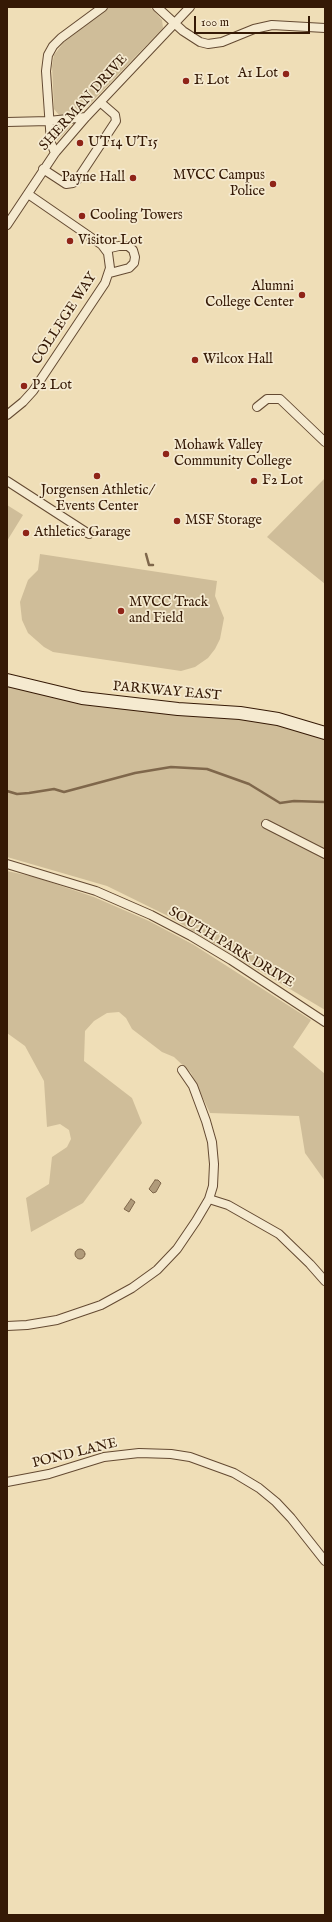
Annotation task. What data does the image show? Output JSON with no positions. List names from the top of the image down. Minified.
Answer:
{"streets":{"street":["SHERMAN DRIVE","COLLEGE WAY","PARKWAY EAST","SOUTH PARK DRIVE","POND LANE"]},"places":["A1 Lot","E Lot","UT14 UT15","Payne Hall","MVCC Campus Police","Cooling Towers","Visitor Lot","Alumni College Center","Wilcox Hall","P2 Lot","Mohawk Valley Community College","Jorgensen Athletic/ Events Center","F2 Lot","MSF Storage","Athletics Garage","MVCC Track and Field"],"scale_bar":"100 m"}
